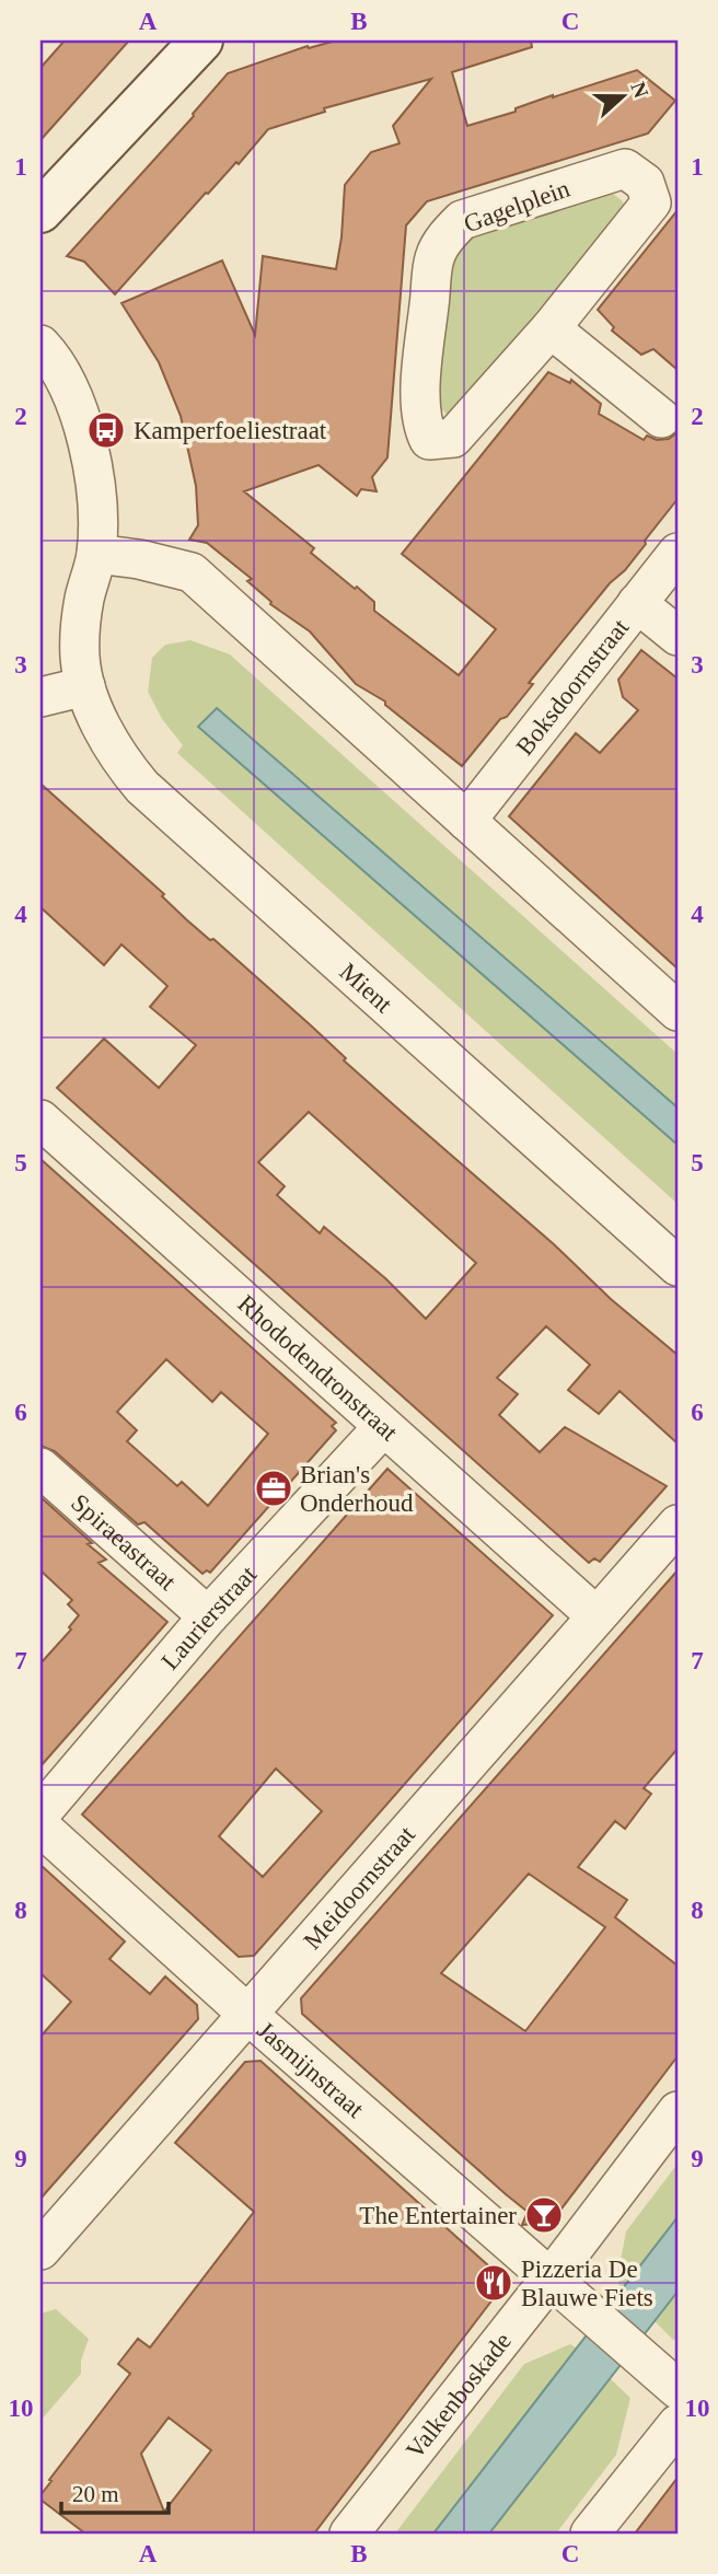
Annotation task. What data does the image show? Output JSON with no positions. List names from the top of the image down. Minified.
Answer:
{"streets":{"street":["Gagelplein","Boksdoornstraat","Mient","Rhododendronstraat","Spiraeastraat","Laurierstraat","Meidoornstraat","Jasmijnstraat","Valkenboskade"]},"crossings":[["Rhododendronstraat","Laurierstraat"],["Rhododendronstraat","Meidoornstraat"],["Spiraeastraat","Laurierstraat"],["Meidoornstraat","Jasmijnstraat"],["Jasmijnstraat","Valkenboskade"]],"places":{"bus stop":["Kamperfoeliestraat"],"office":["Brian's Onderhoud"],"bar":["The Entertainer"],"restaurant":["Pizzeria De Blauwe Fiets"]},"scale_bar":"20 m","north":"right","grid":{"columns":["A","B","C"],"rows":["1","2","3","4","5","6","7","8","9","10"]}}
